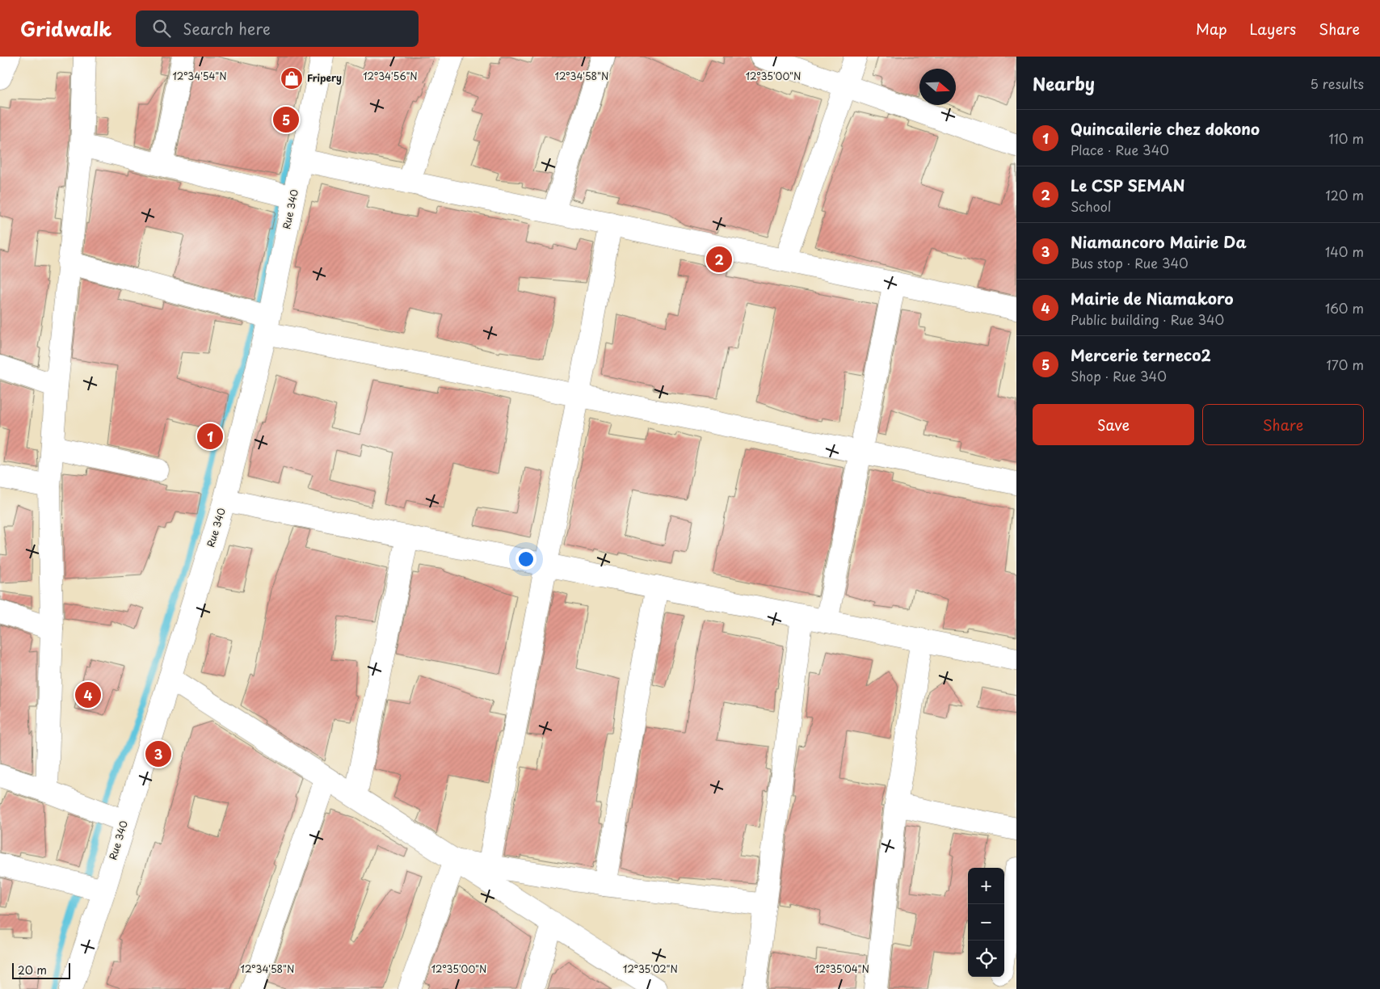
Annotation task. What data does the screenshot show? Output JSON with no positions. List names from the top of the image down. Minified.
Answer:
{"streets":{"street":["Rue 340"]},"places":{"shop":["Fripery"]},"scale_bar":"20 m","north":"right","page":{"header":"Gridwalk","search":"Search here","nav":["Map","Layers","Share"],"heading":["Nearby","5 results"],"pins":["5","2","1","4","3"],"list":[{"mark":"1","name":"Quincailerie chez dokono","note":"Place · Rue 340","value":"110 m"},{"mark":"2","name":"Le CSP SEMAN","note":"School","value":"120 m"},{"mark":"3","name":"Niamancoro Mairie Da","note":"Bus stop · Rue 340","value":"140 m"},{"mark":"4","name":"Mairie de Niamakoro","note":"Public building · Rue 340","value":"160 m"},{"mark":"5","name":"Mercerie terneco2","note":"Shop · Rue 340","value":"170 m"}],"buttons":["Save","Share"],"map_buttons":["+","−"],"scale":"20 m"},"coordinates":["12°34'54\"N","12°34'56\"N","12°34'58\"N","12°35'00\"N","12°35'02\"N","12°35'04\"N"]}
